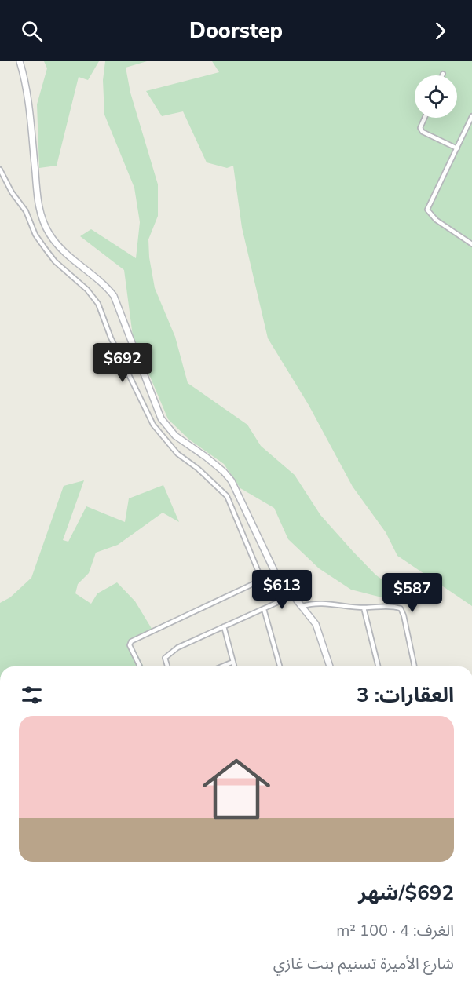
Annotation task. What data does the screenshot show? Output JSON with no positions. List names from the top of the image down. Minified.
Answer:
{"page":{"header":"Doorstep","price":["$692","$613","$587"],"heading":"العقارات: 3","list":[{"name":"$692/شهر","note":"الغرف: 4 · 100 m² · شارع الأميرة تسنيم بنت غازي"}]}}
